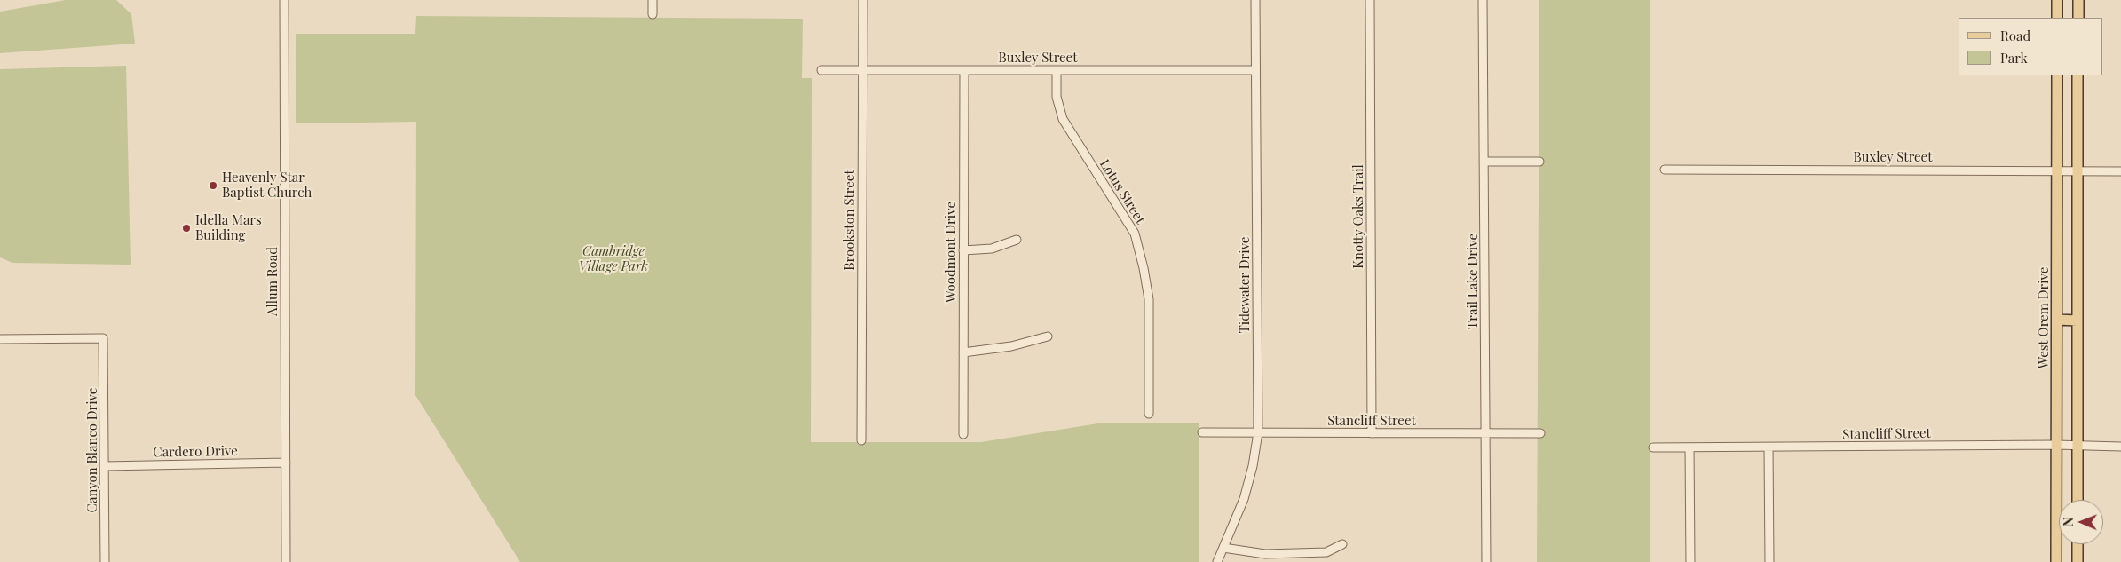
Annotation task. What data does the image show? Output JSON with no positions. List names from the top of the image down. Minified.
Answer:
{"streets":{"main road":["West Orem Drive"],"street":["Buxley Street","Lotus Street","Knotty Oaks Trail","Brookston Street","Woodmont Drive","Allum Road","Trail Lake Drive","Tidewater Drive","Stancliff Street","Canyon Blanco Drive","Cardero Drive"]},"crossings":[["Buxley Street","Lotus Street"],["Buxley Street","Brookston Street"],["Buxley Street","Woodmont Drive"],["Buxley Street","Tidewater Drive"],["Buxley Street","West Orem Drive"],["Knotty Oaks Trail","Stancliff Street"],["Allum Road","Cardero Drive"],["Trail Lake Drive","Stancliff Street"],["Tidewater Drive","Stancliff Street"],["West Orem Drive","Stancliff Street"],["Canyon Blanco Drive","Cardero Drive"]],"parks":["Cambridge Village Park"],"places":["Heavenly Star Baptist Church","Idella Mars Building"],"legend":["Road","Park"],"north":"left"}
